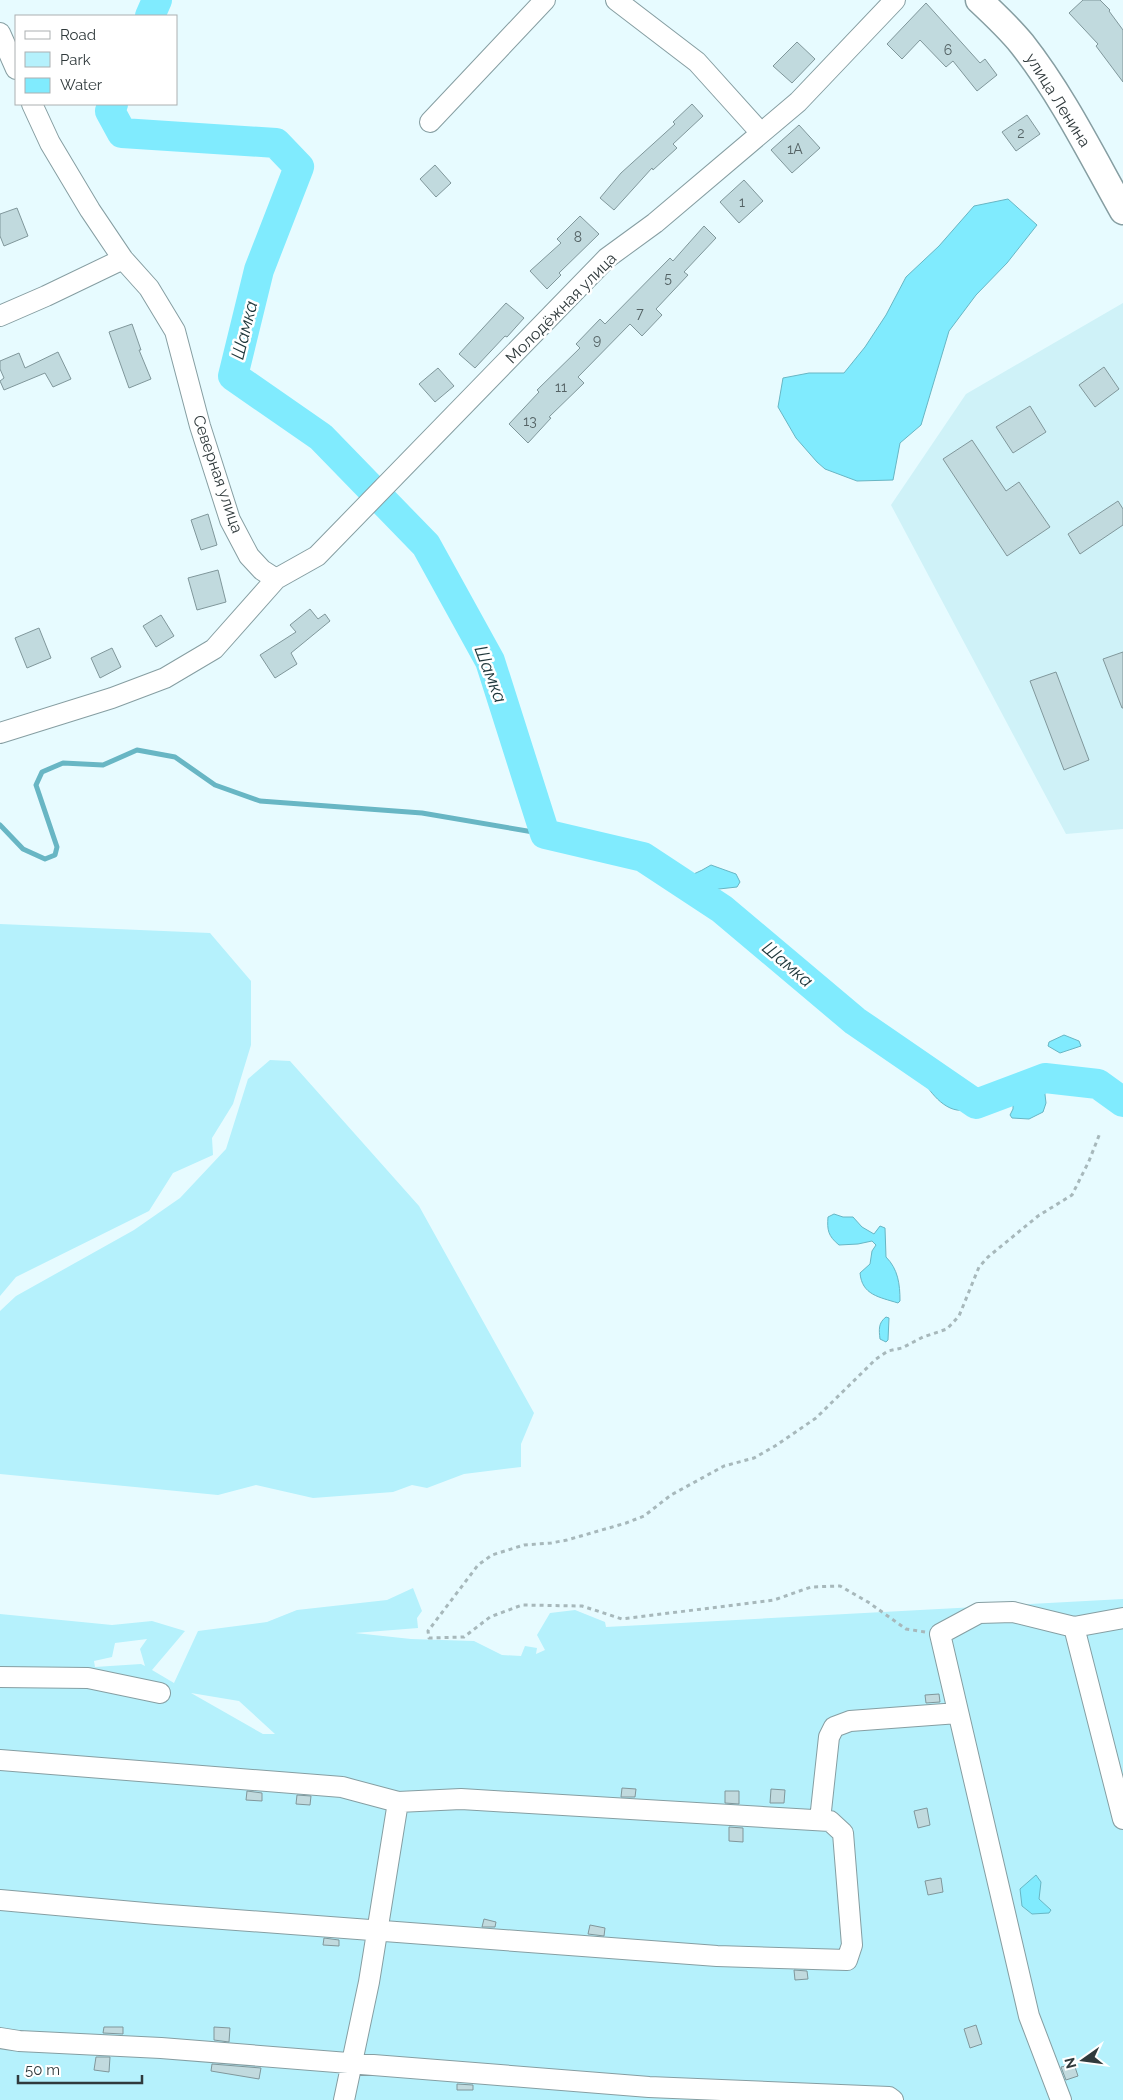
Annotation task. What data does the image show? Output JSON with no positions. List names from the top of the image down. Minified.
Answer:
{"streets":{"main road":["улица Ленина"],"street":["Молодёжная улица","Северная улица"]},"crossings":[["Молодёжная улица","Северная улица"]],"water":["Шамка"],"house_numbers":["6","2","1А","1","8","5","7","9","11","13"],"legend":["Road","Park","Water"],"scale_bar":"50 m","north":"left"}
